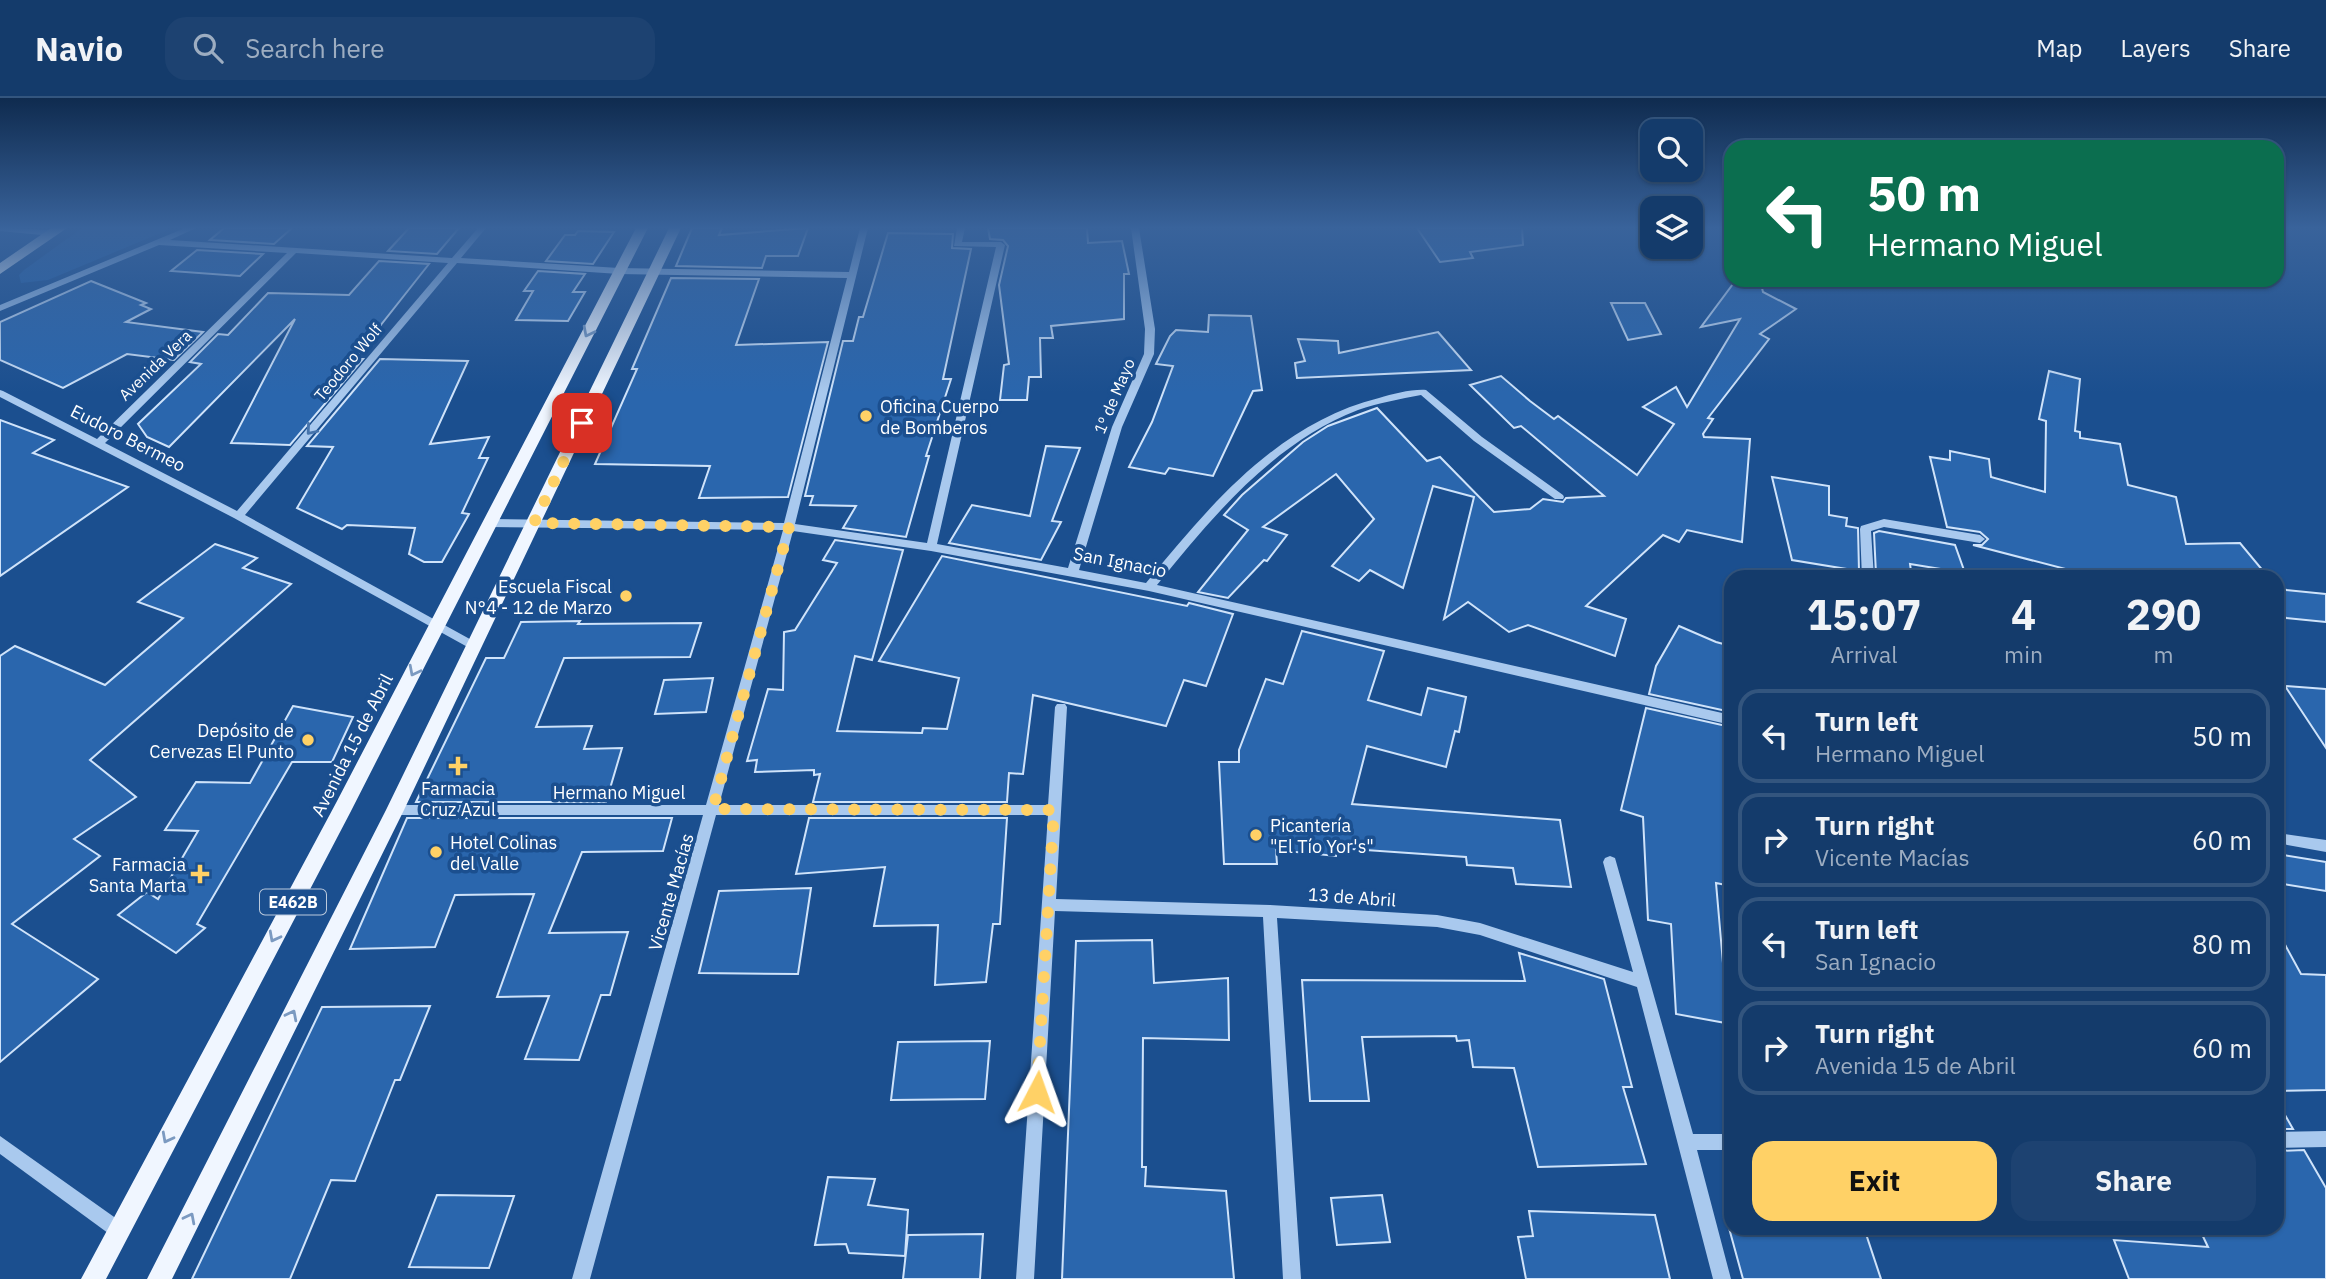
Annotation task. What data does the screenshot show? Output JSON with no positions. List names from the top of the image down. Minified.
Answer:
{"streets":{"main road":["Avenida 15 de Abril","E462B"],"street":["Teodoro Wolf","Avenida Vera","1º de Mayo","Eudoro Bermeo","San Ignacio","Hermano Miguel","Vicente Macías","13 de Abril"]},"crossings":[["Teodoro Wolf","Eudoro Bermeo"],["Avenida Vera","Eudoro Bermeo"],["1º de Mayo","San Ignacio"],["San Ignacio","Avenida 15 de Abril"],["San Ignacio","Vicente Macías"],["San Ignacio","E462B"],["Hermano Miguel","Vicente Macías"],["Hermano Miguel","E462B"]],"one_way":["Teodoro Wolf"],"places":{"other":["Oficina Cuerpo de Bomberos","Escuela Fiscal N°4 - 12 de Marzo","Depósito de Cervezas El Punto","Picantería \"El Tío Yor's\"","Hotel Colinas del Valle"],"health":["Farmacia Cruz Azul","Farmacia Santa Marta"]},"page":{"header":"Navio","search":"Search here","nav":["Map","Layers","Share"],"turn":["50 m","Hermano Miguel"],"eta":["15:07","Arrival","4","min","290","m"],"list":[{"name":"Turn left","note":"Hermano Miguel","value":"50 m"},{"name":"Turn right","note":"Vicente Macías","value":"60 m"},{"name":"Turn left","note":"San Ignacio","value":"80 m"},{"name":"Turn right","note":"Avenida 15 de Abril","value":"60 m"}],"buttons":["Exit","Share"]}}
